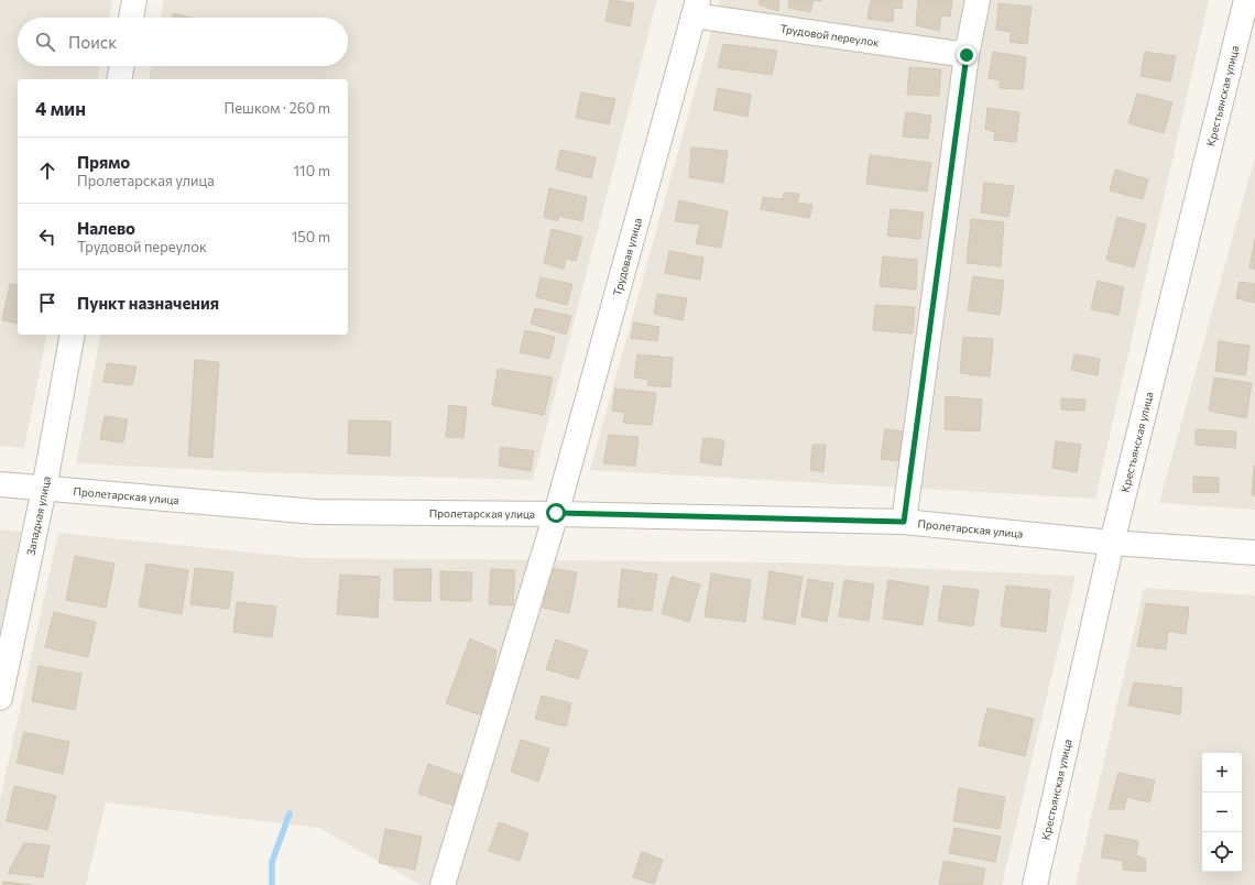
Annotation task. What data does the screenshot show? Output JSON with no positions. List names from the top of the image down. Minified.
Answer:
{"streets":{"street":["Трудовой переулок","Крестьянская улица","Трудовая улица","Пролетарская улица","Западная улица"]},"crossings":[["Трудовой переулок","Трудовая улица"],["Крестьянская улица","Пролетарская улица"],["Трудовая улица","Пролетарская улица"],["Пролетарская улица","Западная улица"]],"page":{"search":"Поиск","heading":["4 мин","Пешком · 260 m"],"list":[["Прямо","Пролетарская улица","110 m"],["Налево","Трудовой переулок","150 m"],"Пункт назначения"],"map_buttons":["+","−"]}}
